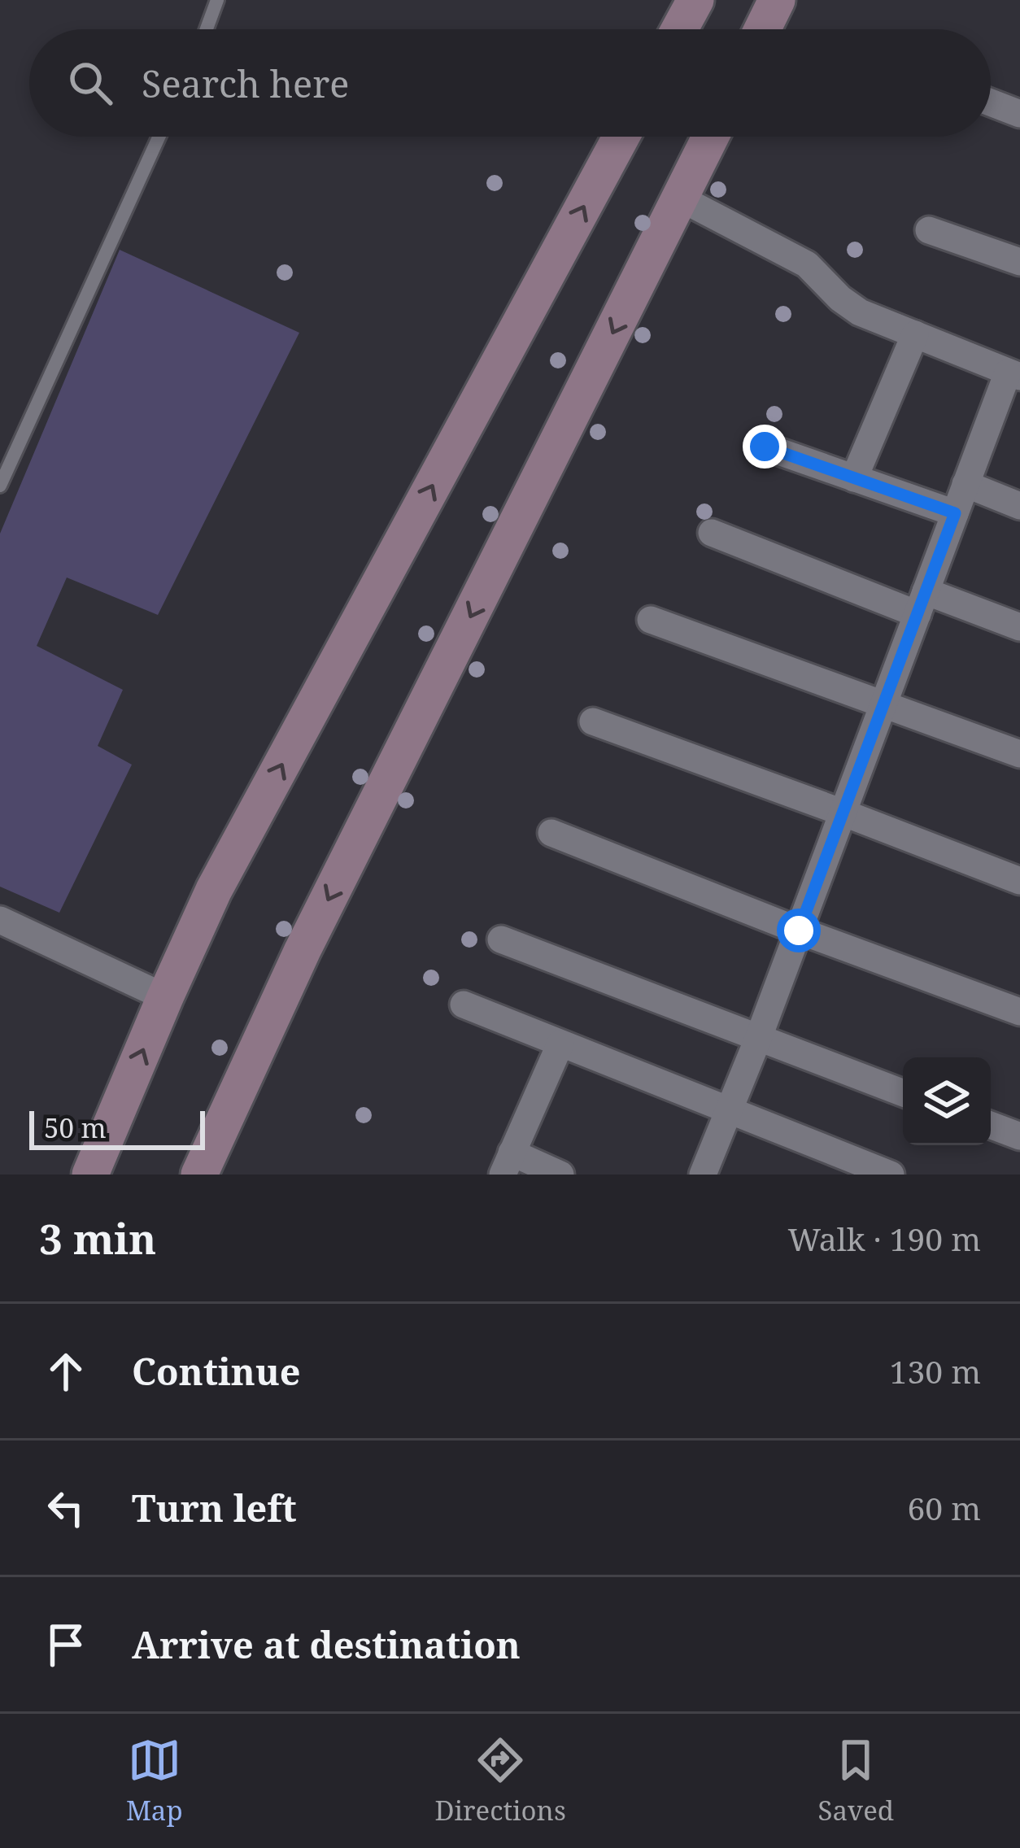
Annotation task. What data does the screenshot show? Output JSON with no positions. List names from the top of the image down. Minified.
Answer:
{"scale_bar":"50 m","page":{"search":"Search here","scale":"50 m","heading":["3 min","Walk · 190 m"],"list":[["Continue","130 m"],["Turn left","60 m"],"Arrive at destination"],"nav":["Map","Directions","Saved"]}}
